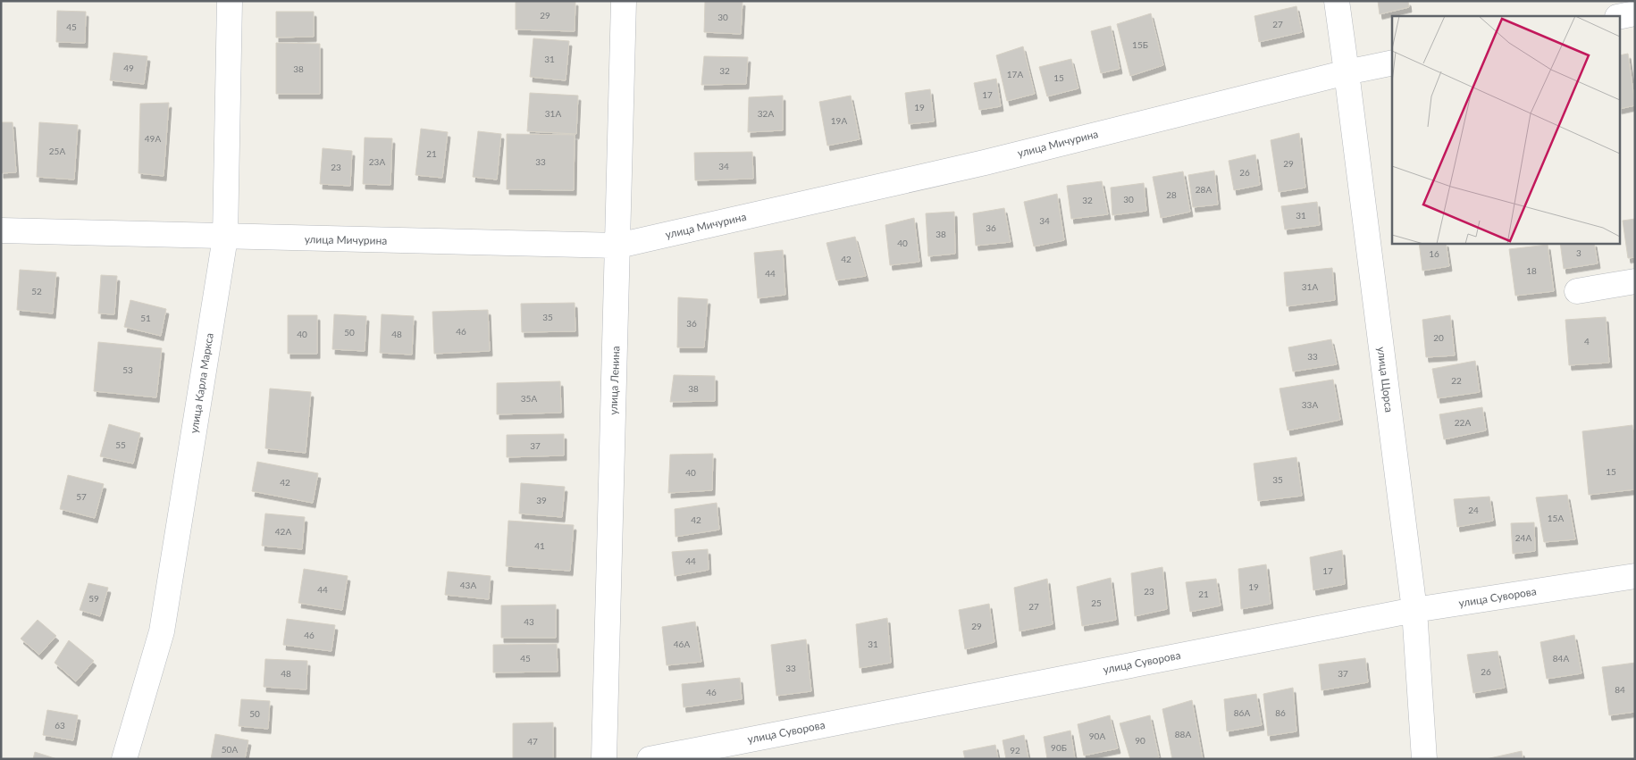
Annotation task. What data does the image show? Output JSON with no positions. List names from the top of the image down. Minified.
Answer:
{"streets":{"street":["улица Мичурина","улица Щорса","улица Ленина","улица Карла Маркса","улица Суворова"]},"crossings":[["улица Мичурина","улица Щорса"],["улица Мичурина","улица Ленина"],["улица Мичурина","улица Карла Маркса"],["улица Щорса","улица Суворова"]],"house_numbers":["29","30","27","45","15Б","31","49","38","32","17А","15","17","19","31А","32А","19А","49А","25А","21","23А","33","29","34","23","26","28А","28","30","32","31","34","36","38","40","3","16","42","18","44","31А","52","35","51","36","46","50","40","48","20","4","33","53","22","38","35А","33А","22А","55","37","15","40","35","42","57","39","24","15А","42","42А","24А","41","44","17","43А","19","44","23","21","59","25","27","43","29","46","46А","31","45","84А","33","26","48","37","84","46","86А","86","50","63","88А","90А","90","47","90Б","50А","92"]}
